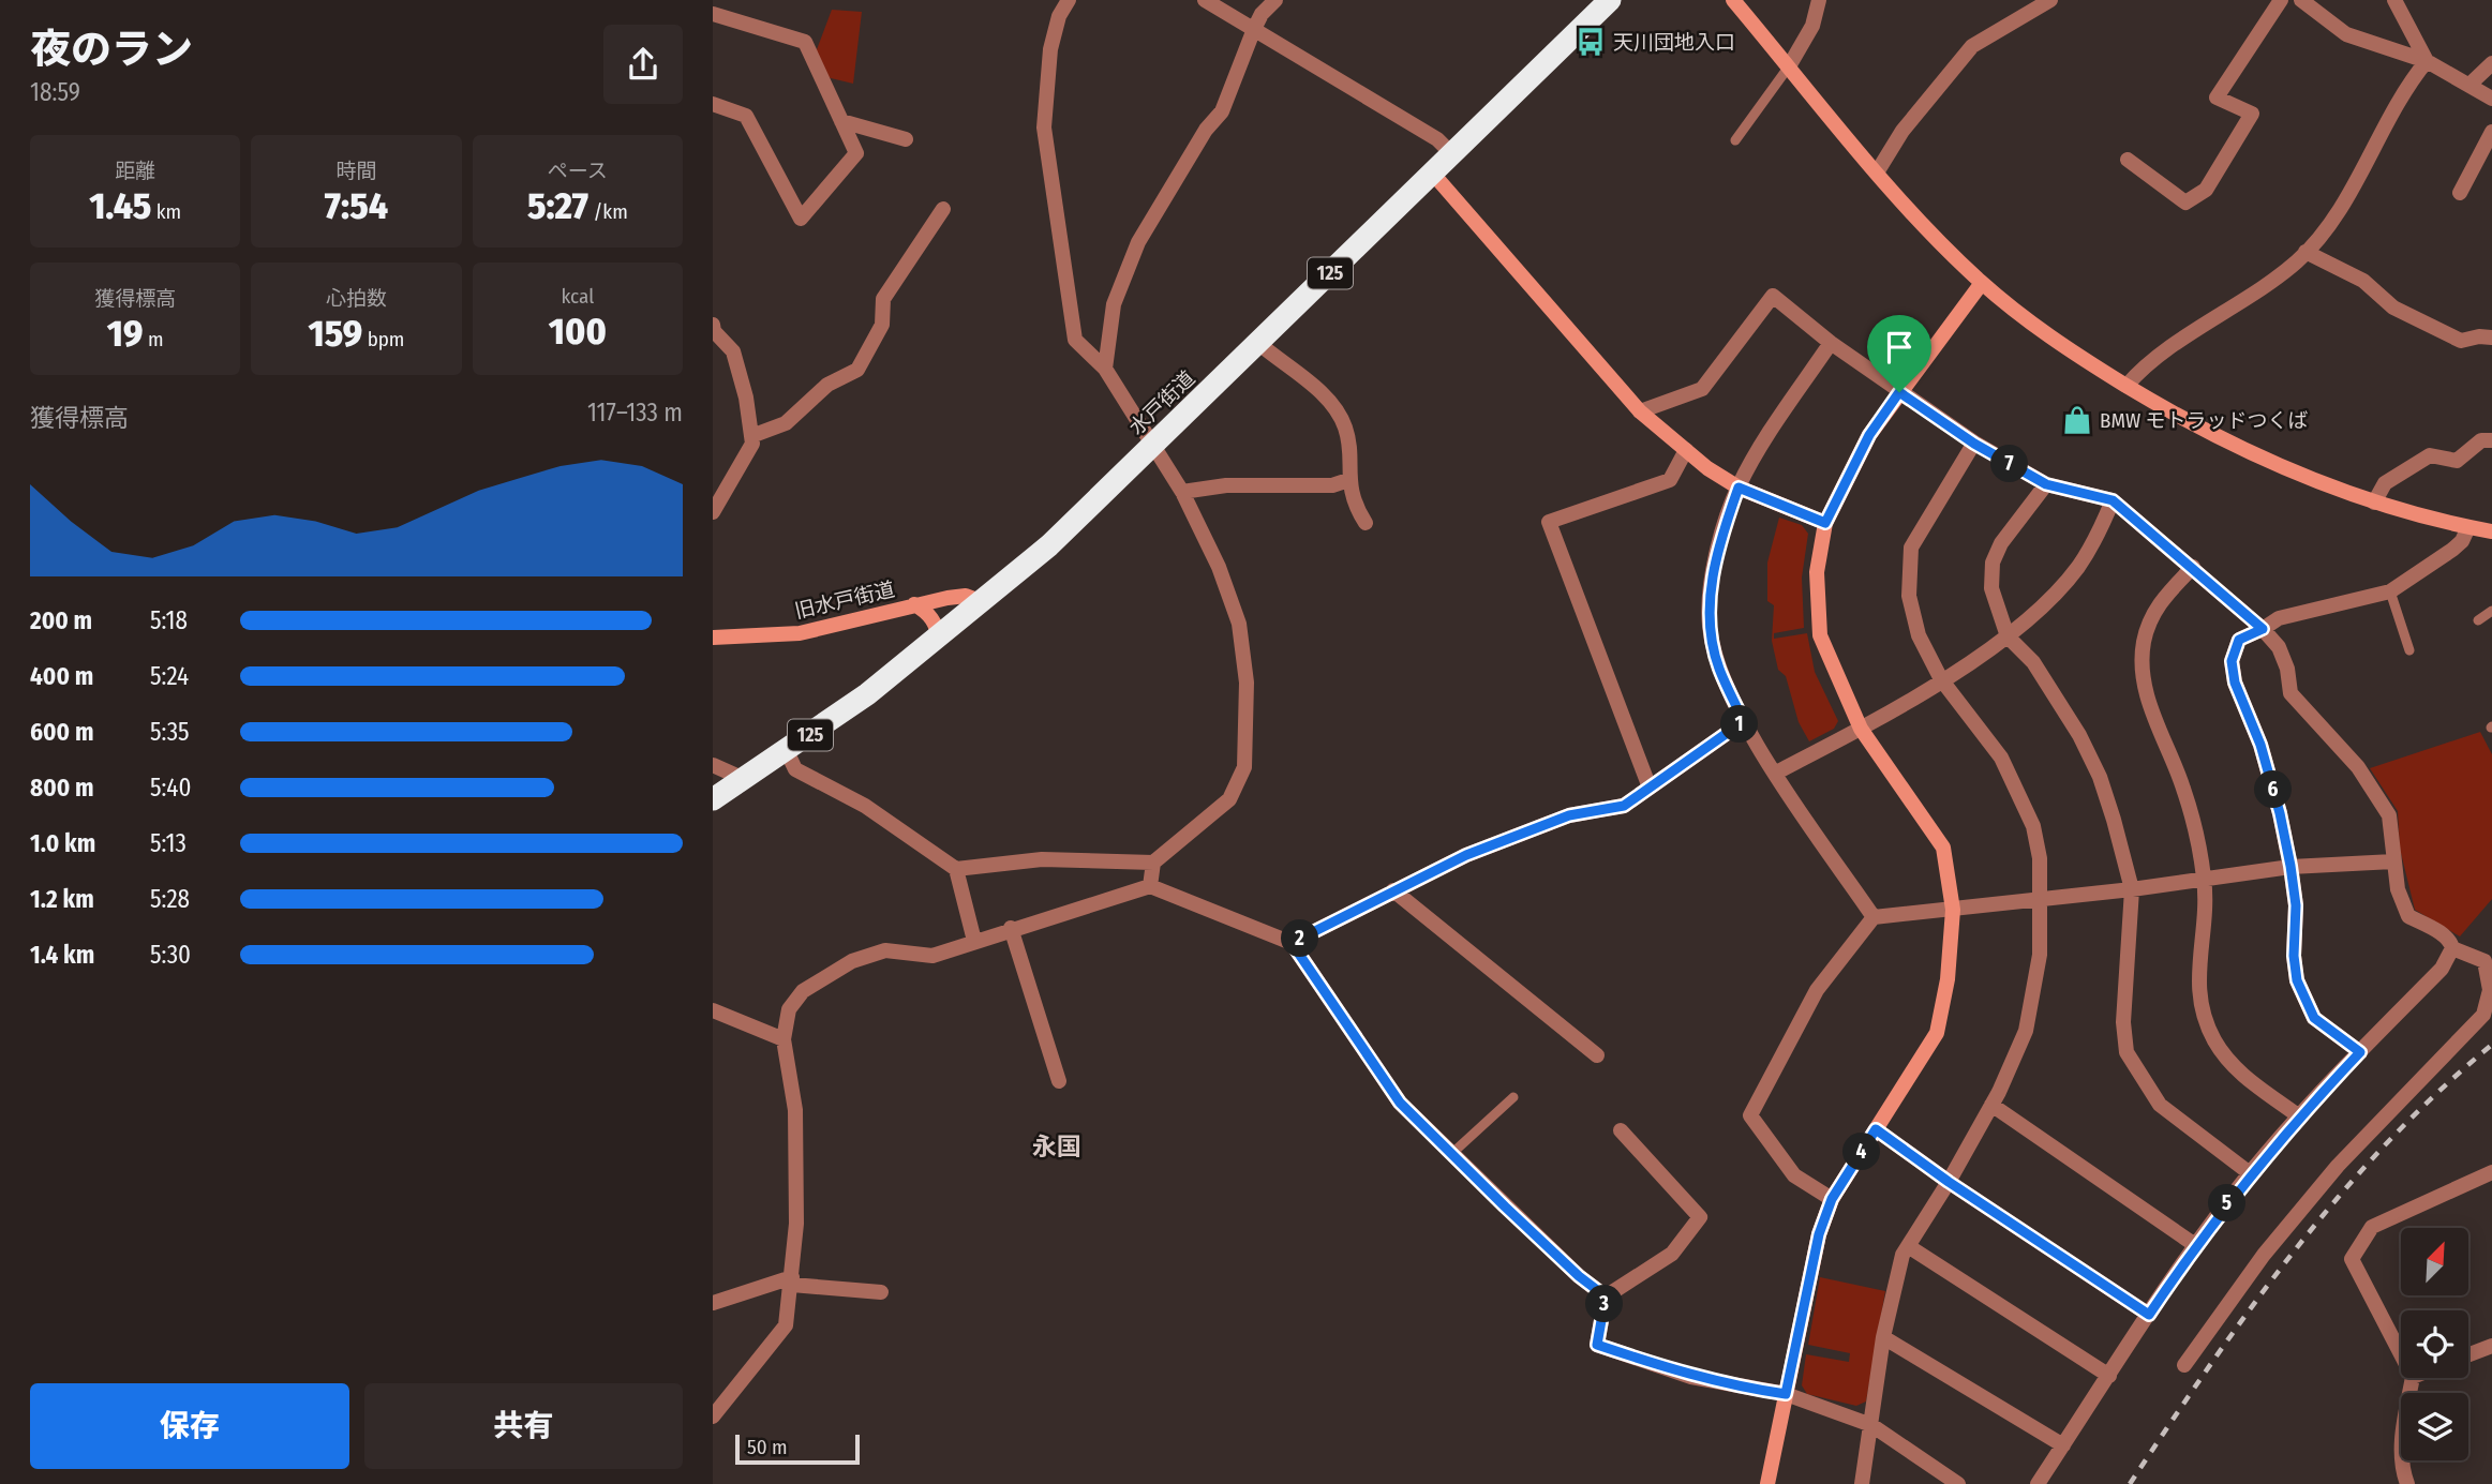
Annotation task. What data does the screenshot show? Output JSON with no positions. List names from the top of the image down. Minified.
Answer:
{"streets":{"highway":["125","水戸街道"],"street":["旧水戸街道"]},"crossings":[["水戸街道","旧水戸街道"]],"districts":["永国"],"places":{"bus stop":["天川団地入口"],"shop":["BMW モトラッドつくば"]},"scale_bar":"50 m","north":"top right","page":{"heading":["夜のラン","18:59"],"stats":[["距離","1.45 km"],["時間","7:54"],["ペース","5:27 /km"],["獲得標高","19 m"],["心拍数","159 bpm"],["kcal","100"]],"chart":["獲得標高","117–133 m"],"pins":["7","1","6","2","4","5","3"],"list":[{"name":"200 m","note":"5:18"},{"name":"400 m","note":"5:24"},{"name":"600 m","note":"5:35"},{"name":"800 m","note":"5:40"},{"name":"1.0 km","note":"5:13"},{"name":"1.2 km","note":"5:28"},{"name":"1.4 km","note":"5:30"}],"buttons":["保存","共有"],"scale":"50 m"}}
